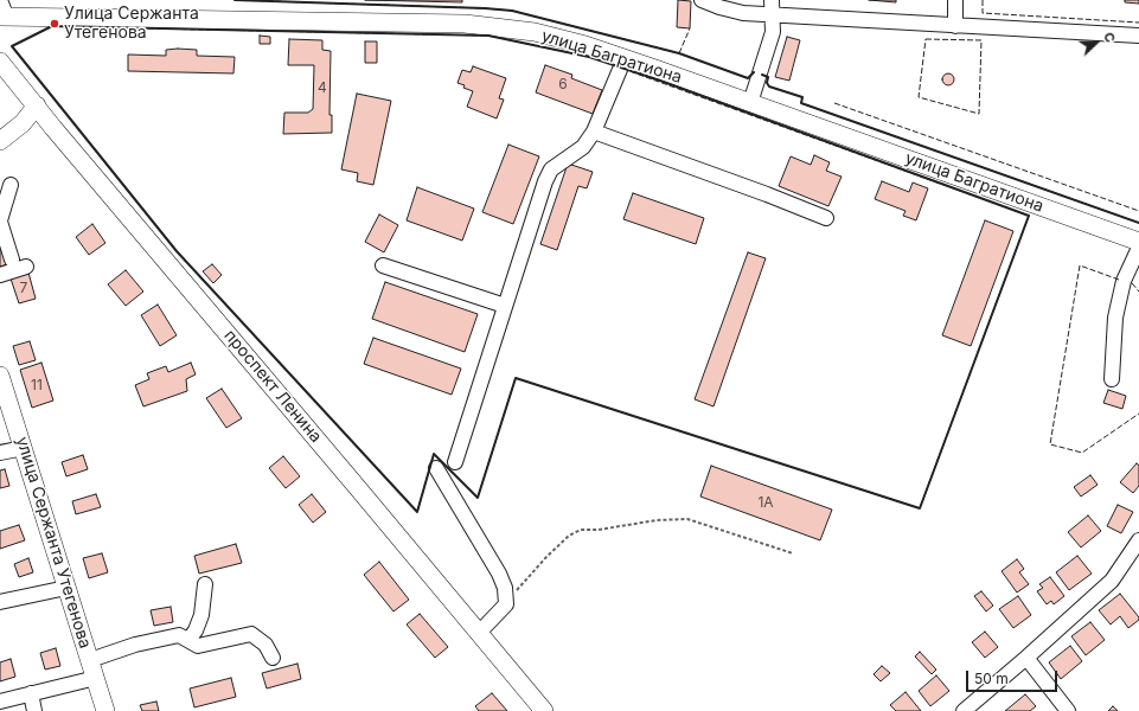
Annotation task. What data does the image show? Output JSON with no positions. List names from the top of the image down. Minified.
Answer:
{"streets":{"main road":["улица Багратиона","проспект Ленина","улица Сержанта Утегенова"]},"places":["Улица Сержанта Утегенова"],"house_numbers":["6","4","7","11","1A"],"scale_bar":"50 m","north":"right"}
